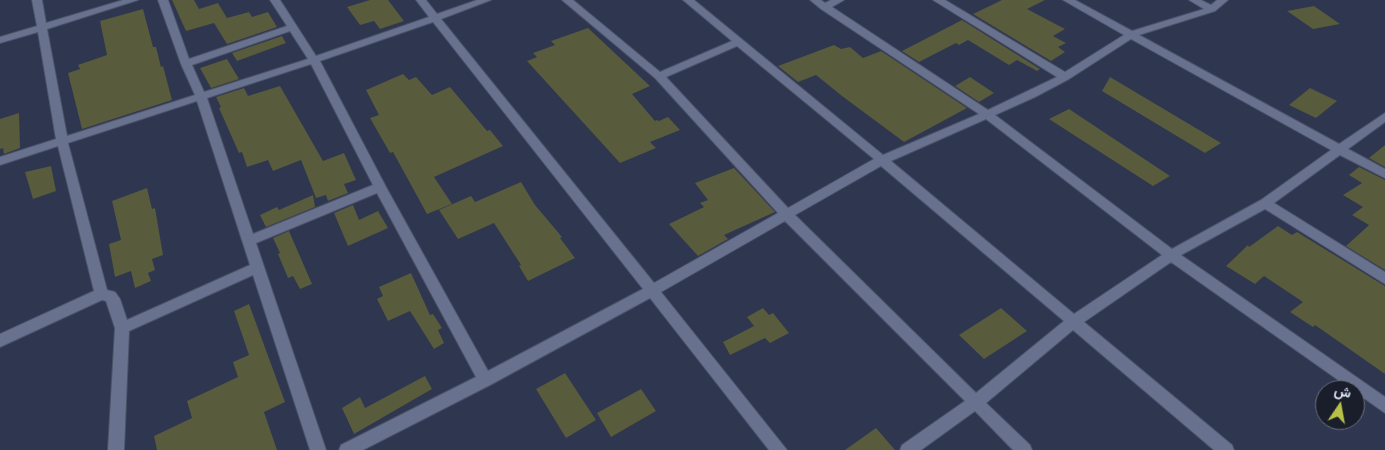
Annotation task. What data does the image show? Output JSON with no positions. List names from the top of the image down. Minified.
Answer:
{"north":"top"}
